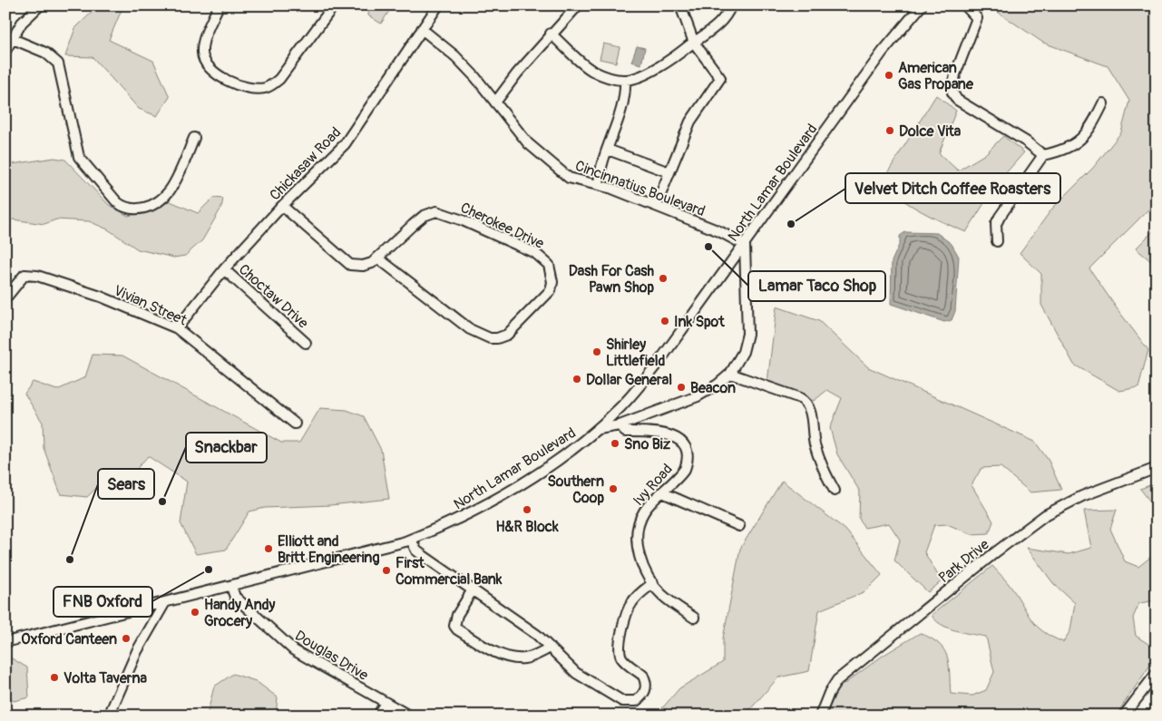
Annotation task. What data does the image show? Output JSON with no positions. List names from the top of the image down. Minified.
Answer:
{"streets":{"street":["Chickasaw Road","North Lamar Boulevard","Cincinnatius Boulevard","Cherokee Drive","Choctaw Drive","Vivian Street","Ivy Road","Park Drive","Douglas Drive"]},"crossings":[["Chickasaw Road","Cincinnatius Boulevard"],["Chickasaw Road","Cherokee Drive"],["Chickasaw Road","Choctaw Drive"],["Chickasaw Road","Vivian Street"],["North Lamar Boulevard","Cincinnatius Boulevard"],["North Lamar Boulevard","Douglas Drive"]],"places":["American Gas Propane","Dolce Vita","Velvet Ditch Coffee Roasters","Lamar Taco Shop","Dash For Cash Pawn Shop","Ink Spot","Shirley Littlefield","Dollar General","Beacon","Sno Biz","Southern Coop","Snackbar","H&R Block","Elliott and Britt Engineering","Sears","FNB Oxford","First Commercial Bank","Handy Andy Grocery","Oxford Canteen","Volta Taverna"]}
